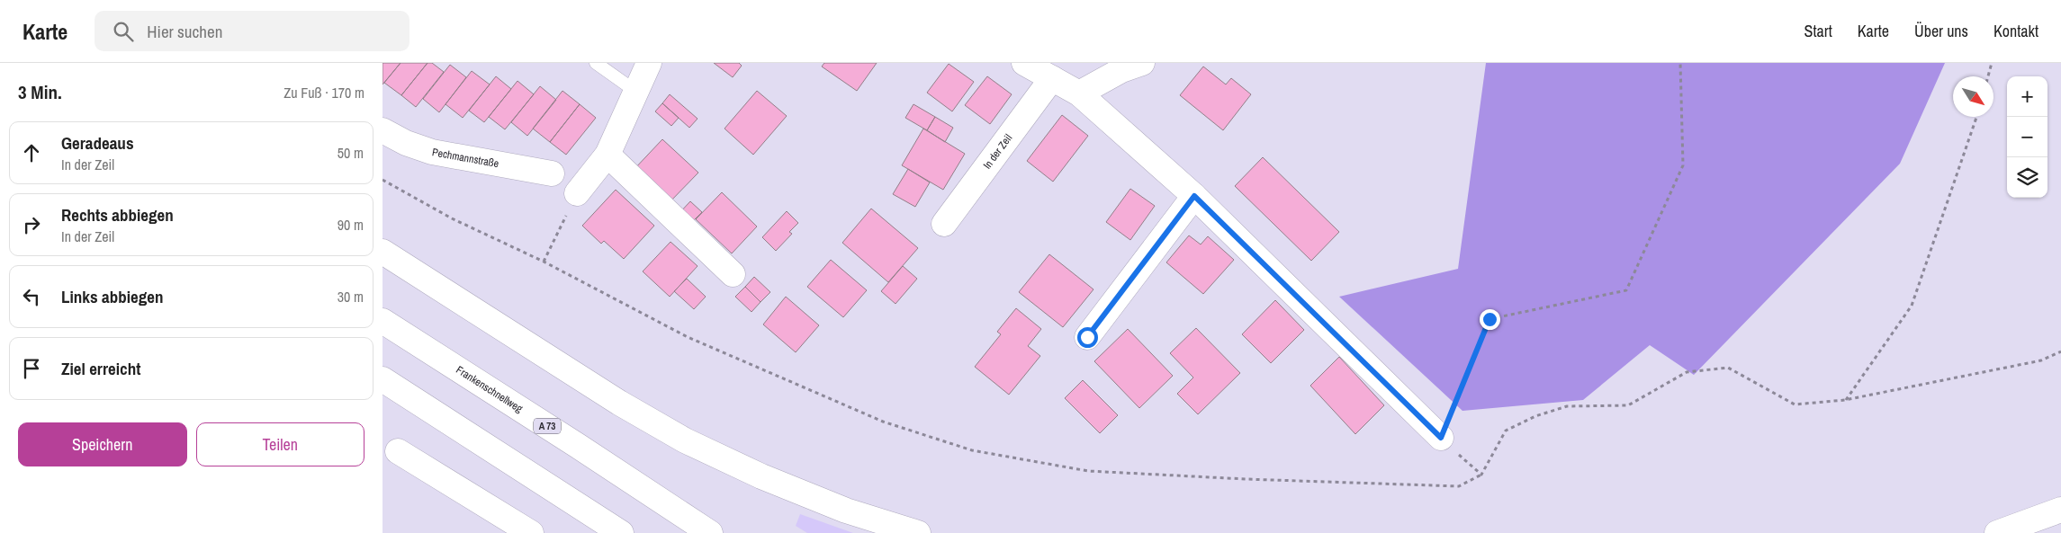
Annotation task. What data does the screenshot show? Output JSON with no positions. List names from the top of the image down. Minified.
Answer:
{"streets":{"main road":["In der Zeil","Pechmannstraße","Frankenschnellweg","A 73"]},"north":"bottom right","page":{"header":"Karte","search":"Hier suchen","nav":["Start","Karte","Über uns","Kontakt"],"heading":["3 Min.","Zu Fuß · 170 m"],"map_buttons":["+","−"],"list":[["Geradeaus","In der Zeil","50 m"],["Rechts abbiegen","In der Zeil","90 m"],["Links abbiegen","30 m"],"Ziel erreicht"],"buttons":["Speichern","Teilen"]}}
